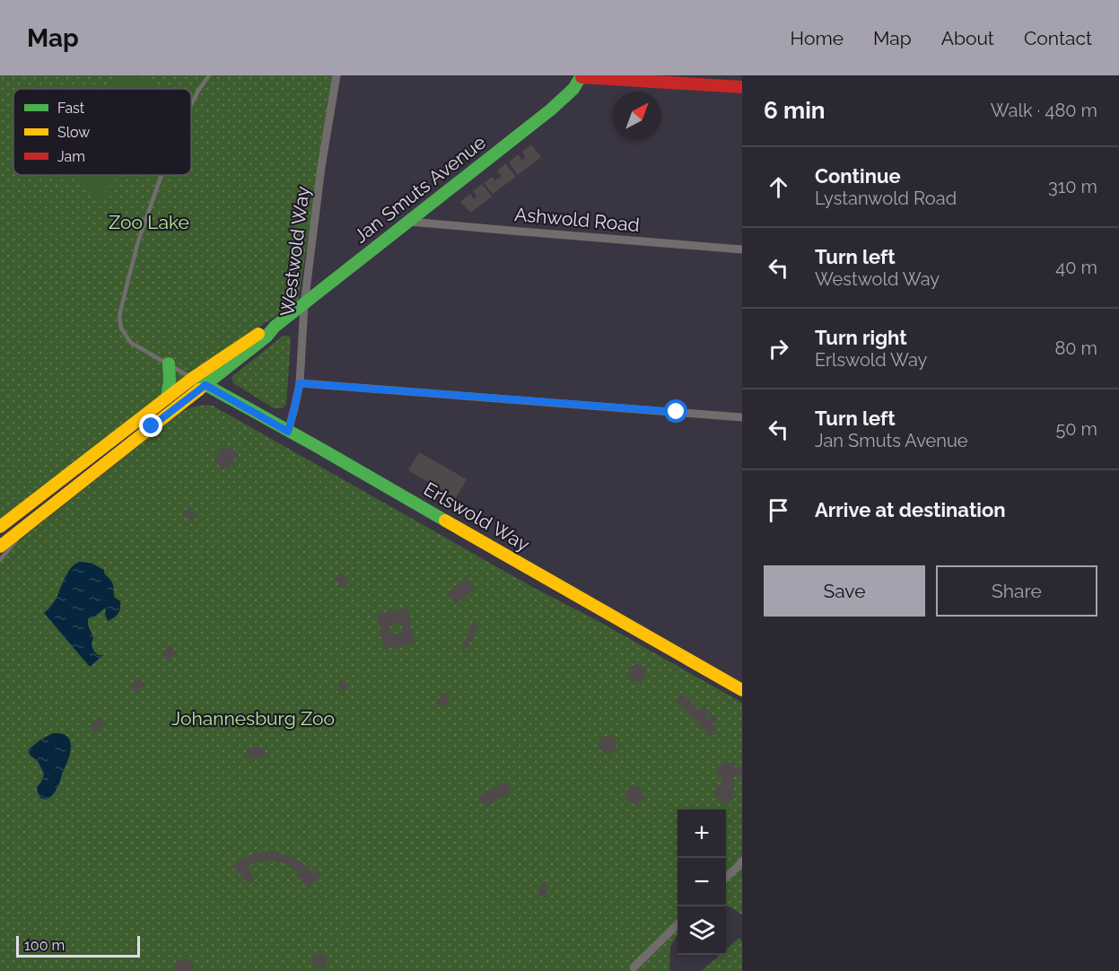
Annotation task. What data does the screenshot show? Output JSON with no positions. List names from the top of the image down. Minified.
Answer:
{"streets":{"main road":["Jan Smuts Avenue","Erlswold Way"],"street":["Ashwold Road","Westwold Way"]},"crossings":[["Jan Smuts Avenue","Ashwold Road"],["Jan Smuts Avenue","Westwold Way"],["Jan Smuts Avenue","Erlswold Way"],["Westwold Way","Erlswold Way"]],"parks":["Zoo Lake","Johannesburg Zoo"],"legend":["Fast","Slow","Jam"],"scale_bar":"100 m","north":"top right","page":{"header":"Map","nav":["Home","Map","About","Contact"],"heading":["6 min","Walk · 480 m"],"list":[["Continue","Lystanwold Road","310 m"],["Turn left","Westwold Way","40 m"],["Turn right","Erlswold Way","80 m"],["Turn left","Jan Smuts Avenue","50 m"],"Arrive at destination"],"buttons":["Save","Share"],"map_buttons":["+","−"],"scale":"100 m"}}
